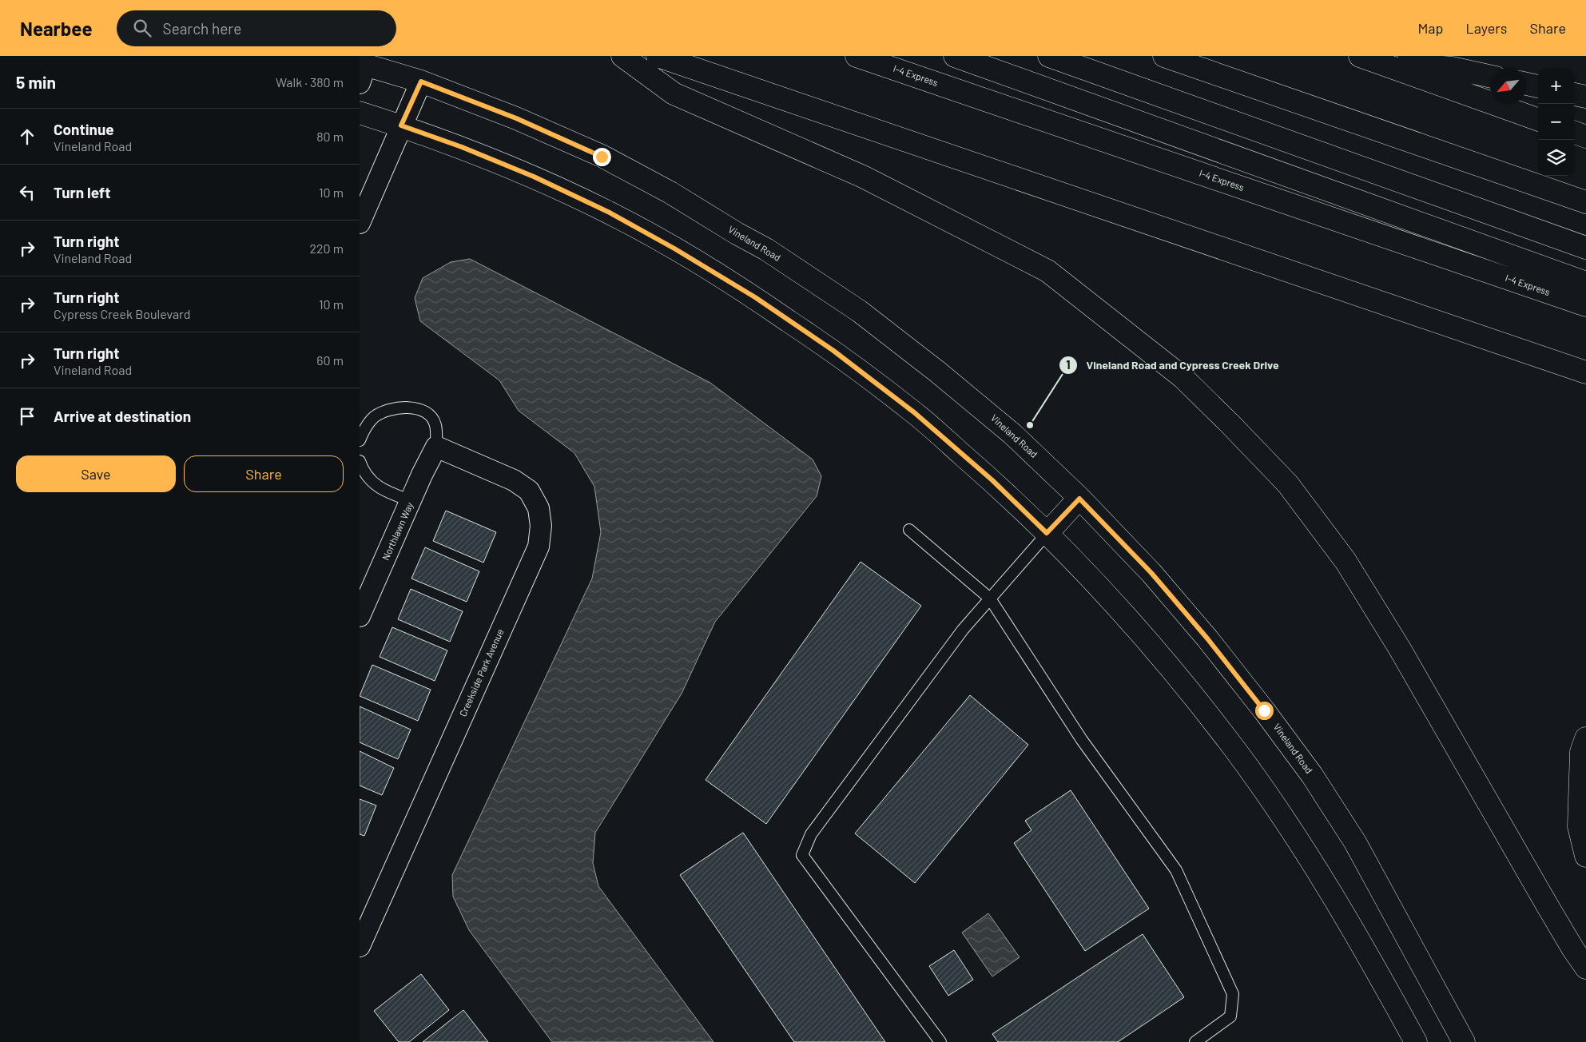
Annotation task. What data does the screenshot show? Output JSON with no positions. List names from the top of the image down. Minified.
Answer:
{"streets":{"main road":["I-4 Express","Vineland Road"],"street":["Northlawn Way","Creekside Park Avenue"]},"crossings":[["Northlawn Way","Creekside Park Avenue"]],"places":["Vineland Road and Cypress Creek Drive"],"north":"bottom left","page":{"header":"Nearbee","search":"Search here","nav":["Map","Layers","Share"],"heading":["5 min","Walk · 380 m"],"map_buttons":["+","−"],"list":[["Continue","Vineland Road","80 m"],["Turn left","10 m"],["Turn right","Vineland Road","220 m"],["Turn right","Cypress Creek Boulevard","10 m"],["Turn right","Vineland Road","60 m"],"Arrive at destination"],"buttons":["Save","Share"]}}
